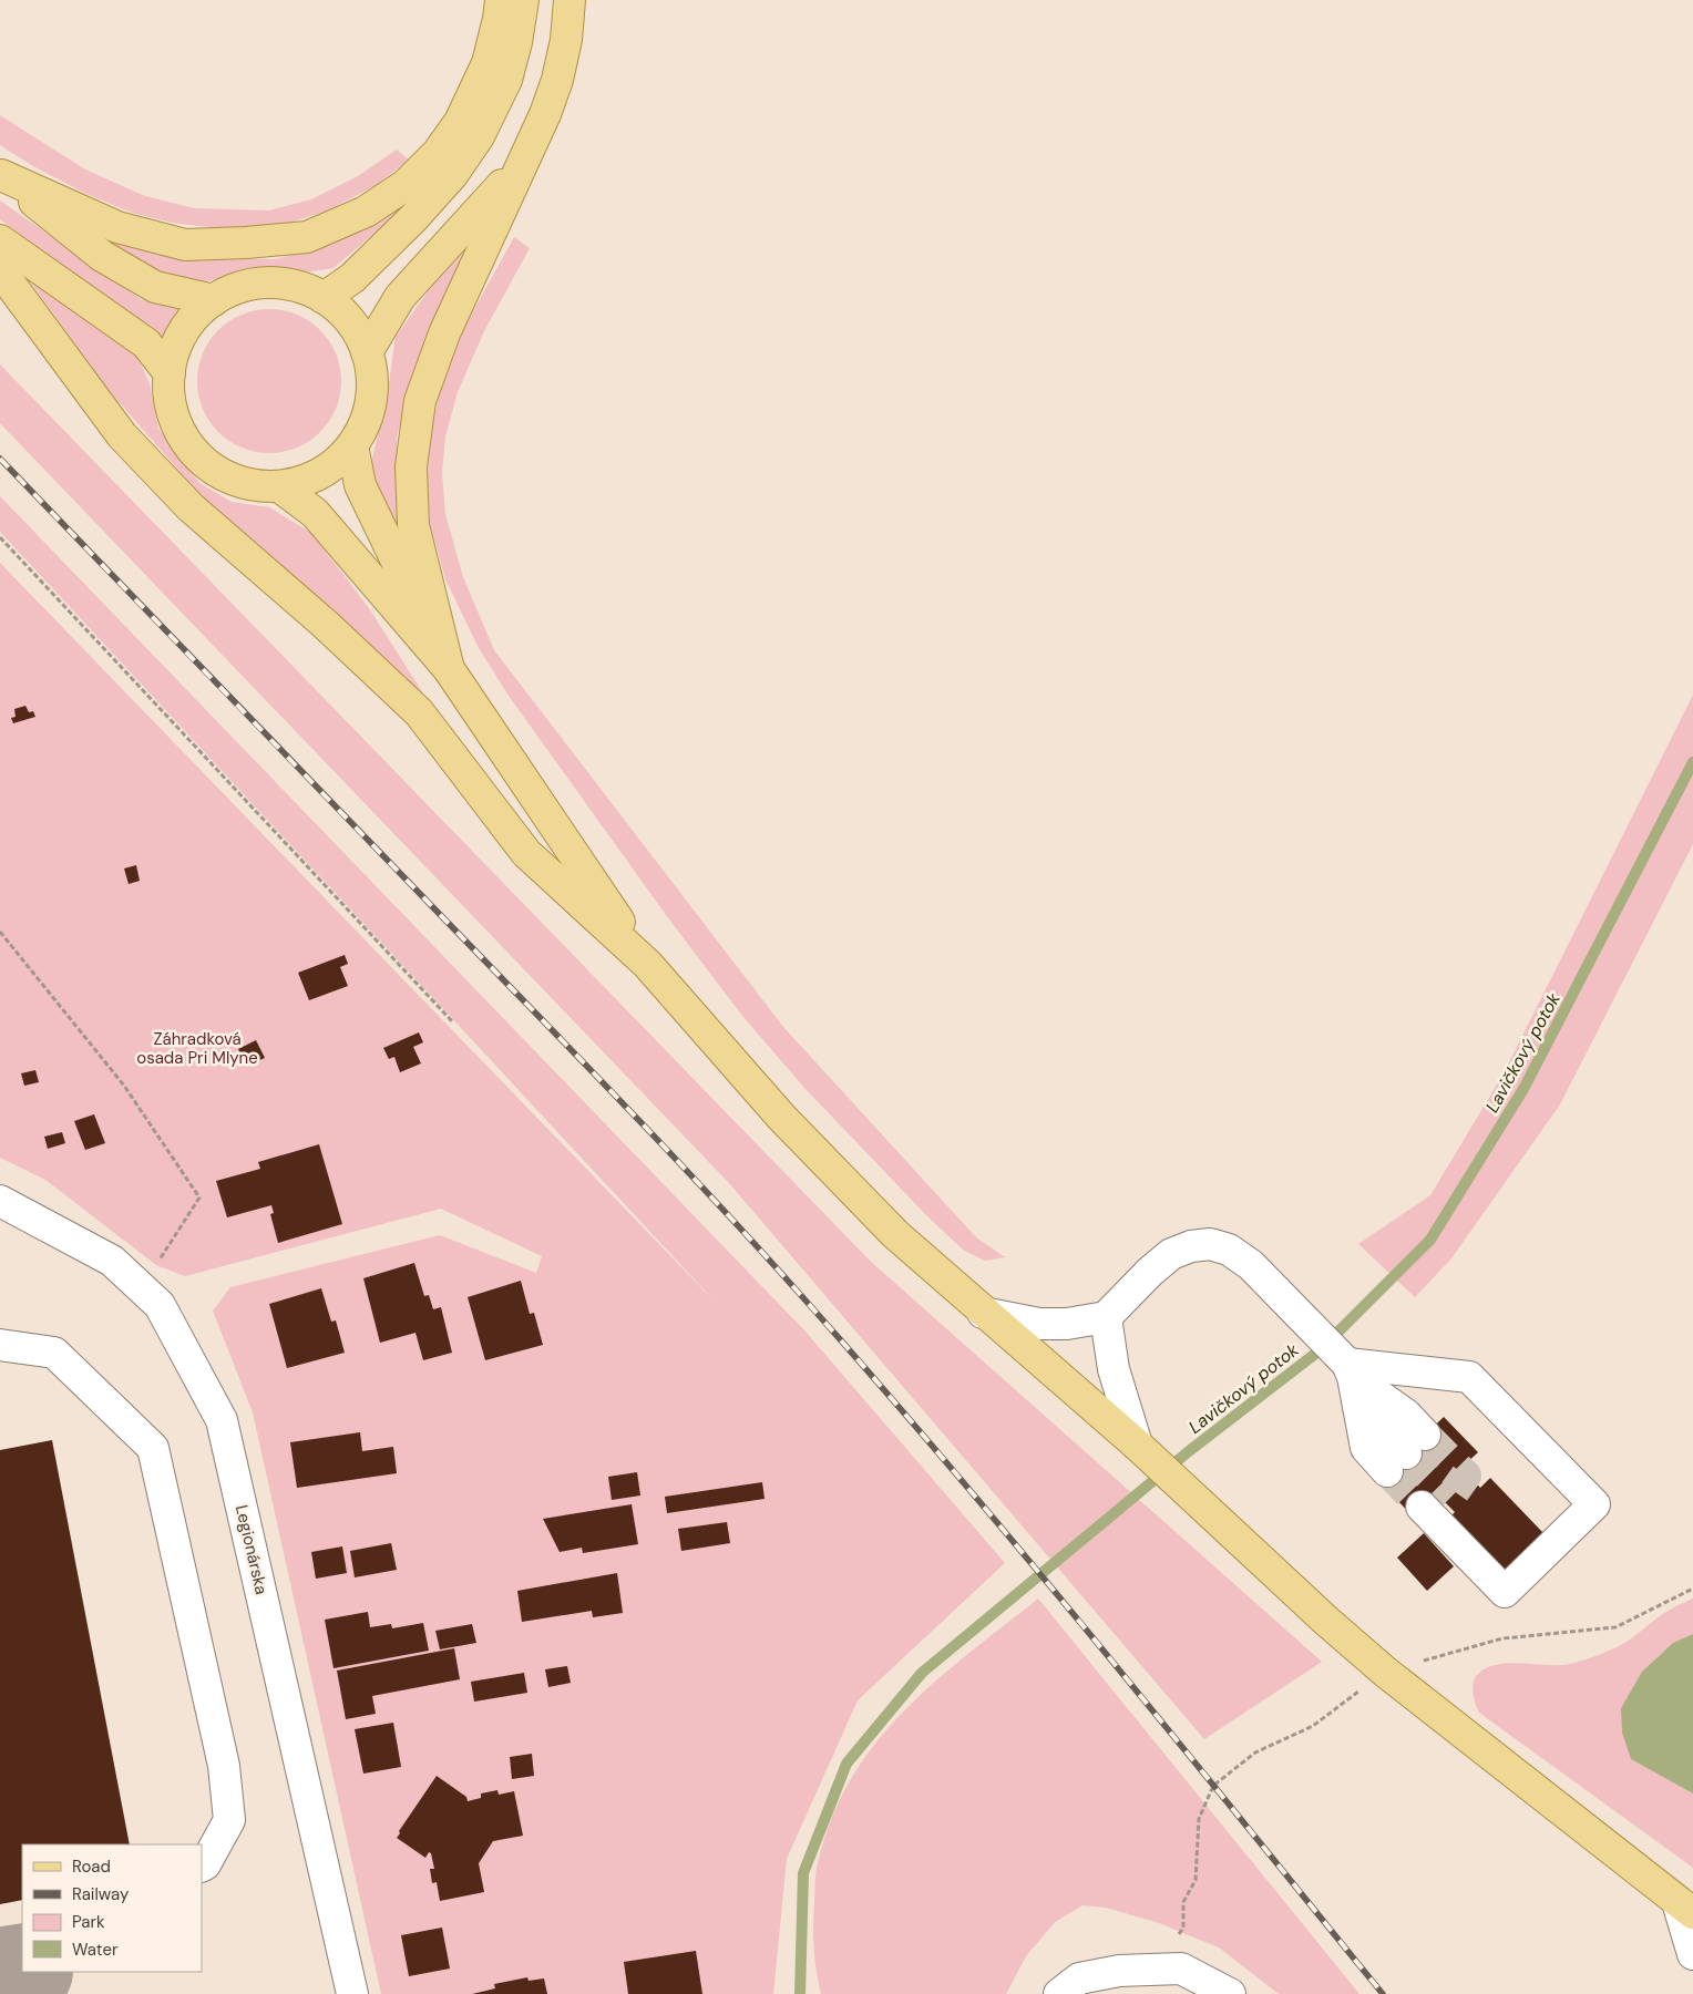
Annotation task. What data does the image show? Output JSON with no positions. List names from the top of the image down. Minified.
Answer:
{"streets":{"street":["Legionárska"]},"water":["Lavičkový potok"],"parks":["Záhradková osada Pri Mlyne"],"legend":["Road","Railway","Park","Water"]}
